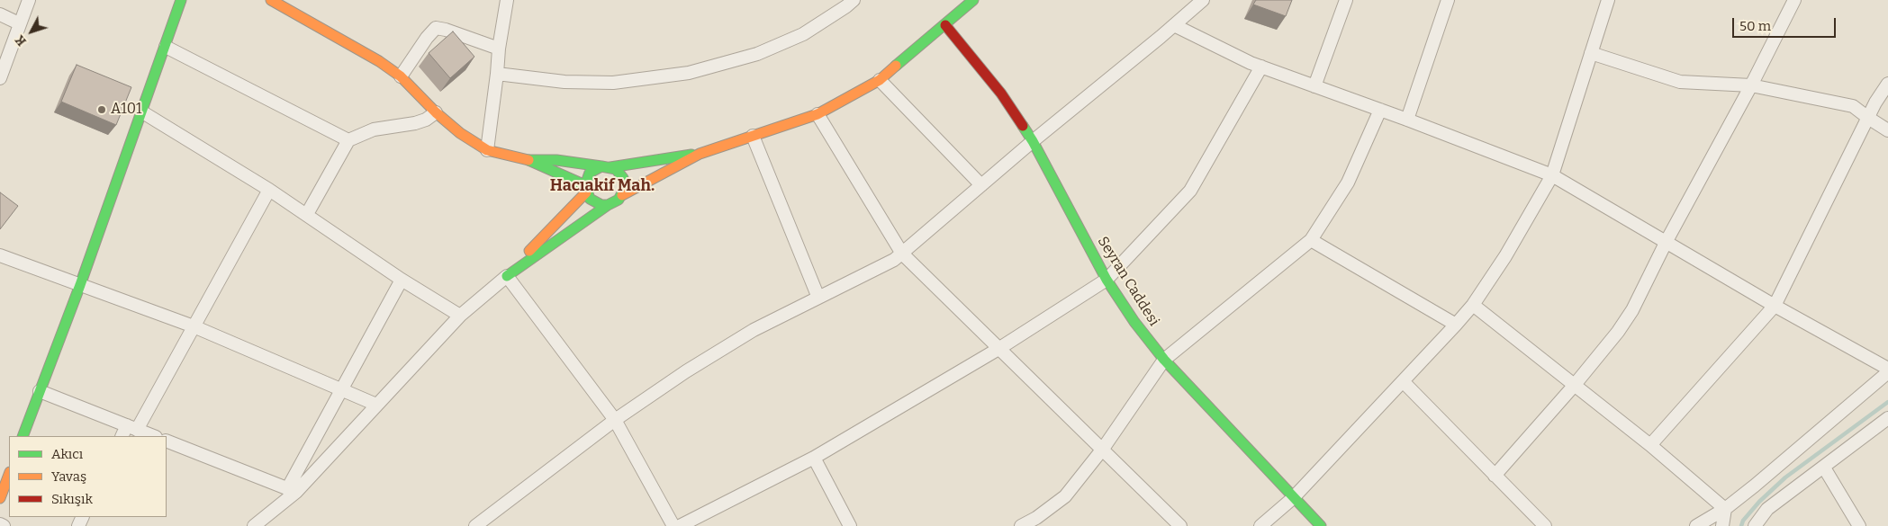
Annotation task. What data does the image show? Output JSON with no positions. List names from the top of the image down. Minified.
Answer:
{"streets":{"street":["Seyran Caddesi"]},"districts":["Hacıakif Mah."],"places":["A101"],"legend":["Akıcı","Yavaş","Sıkışık"],"scale_bar":"50 m","north":"bottom left"}
